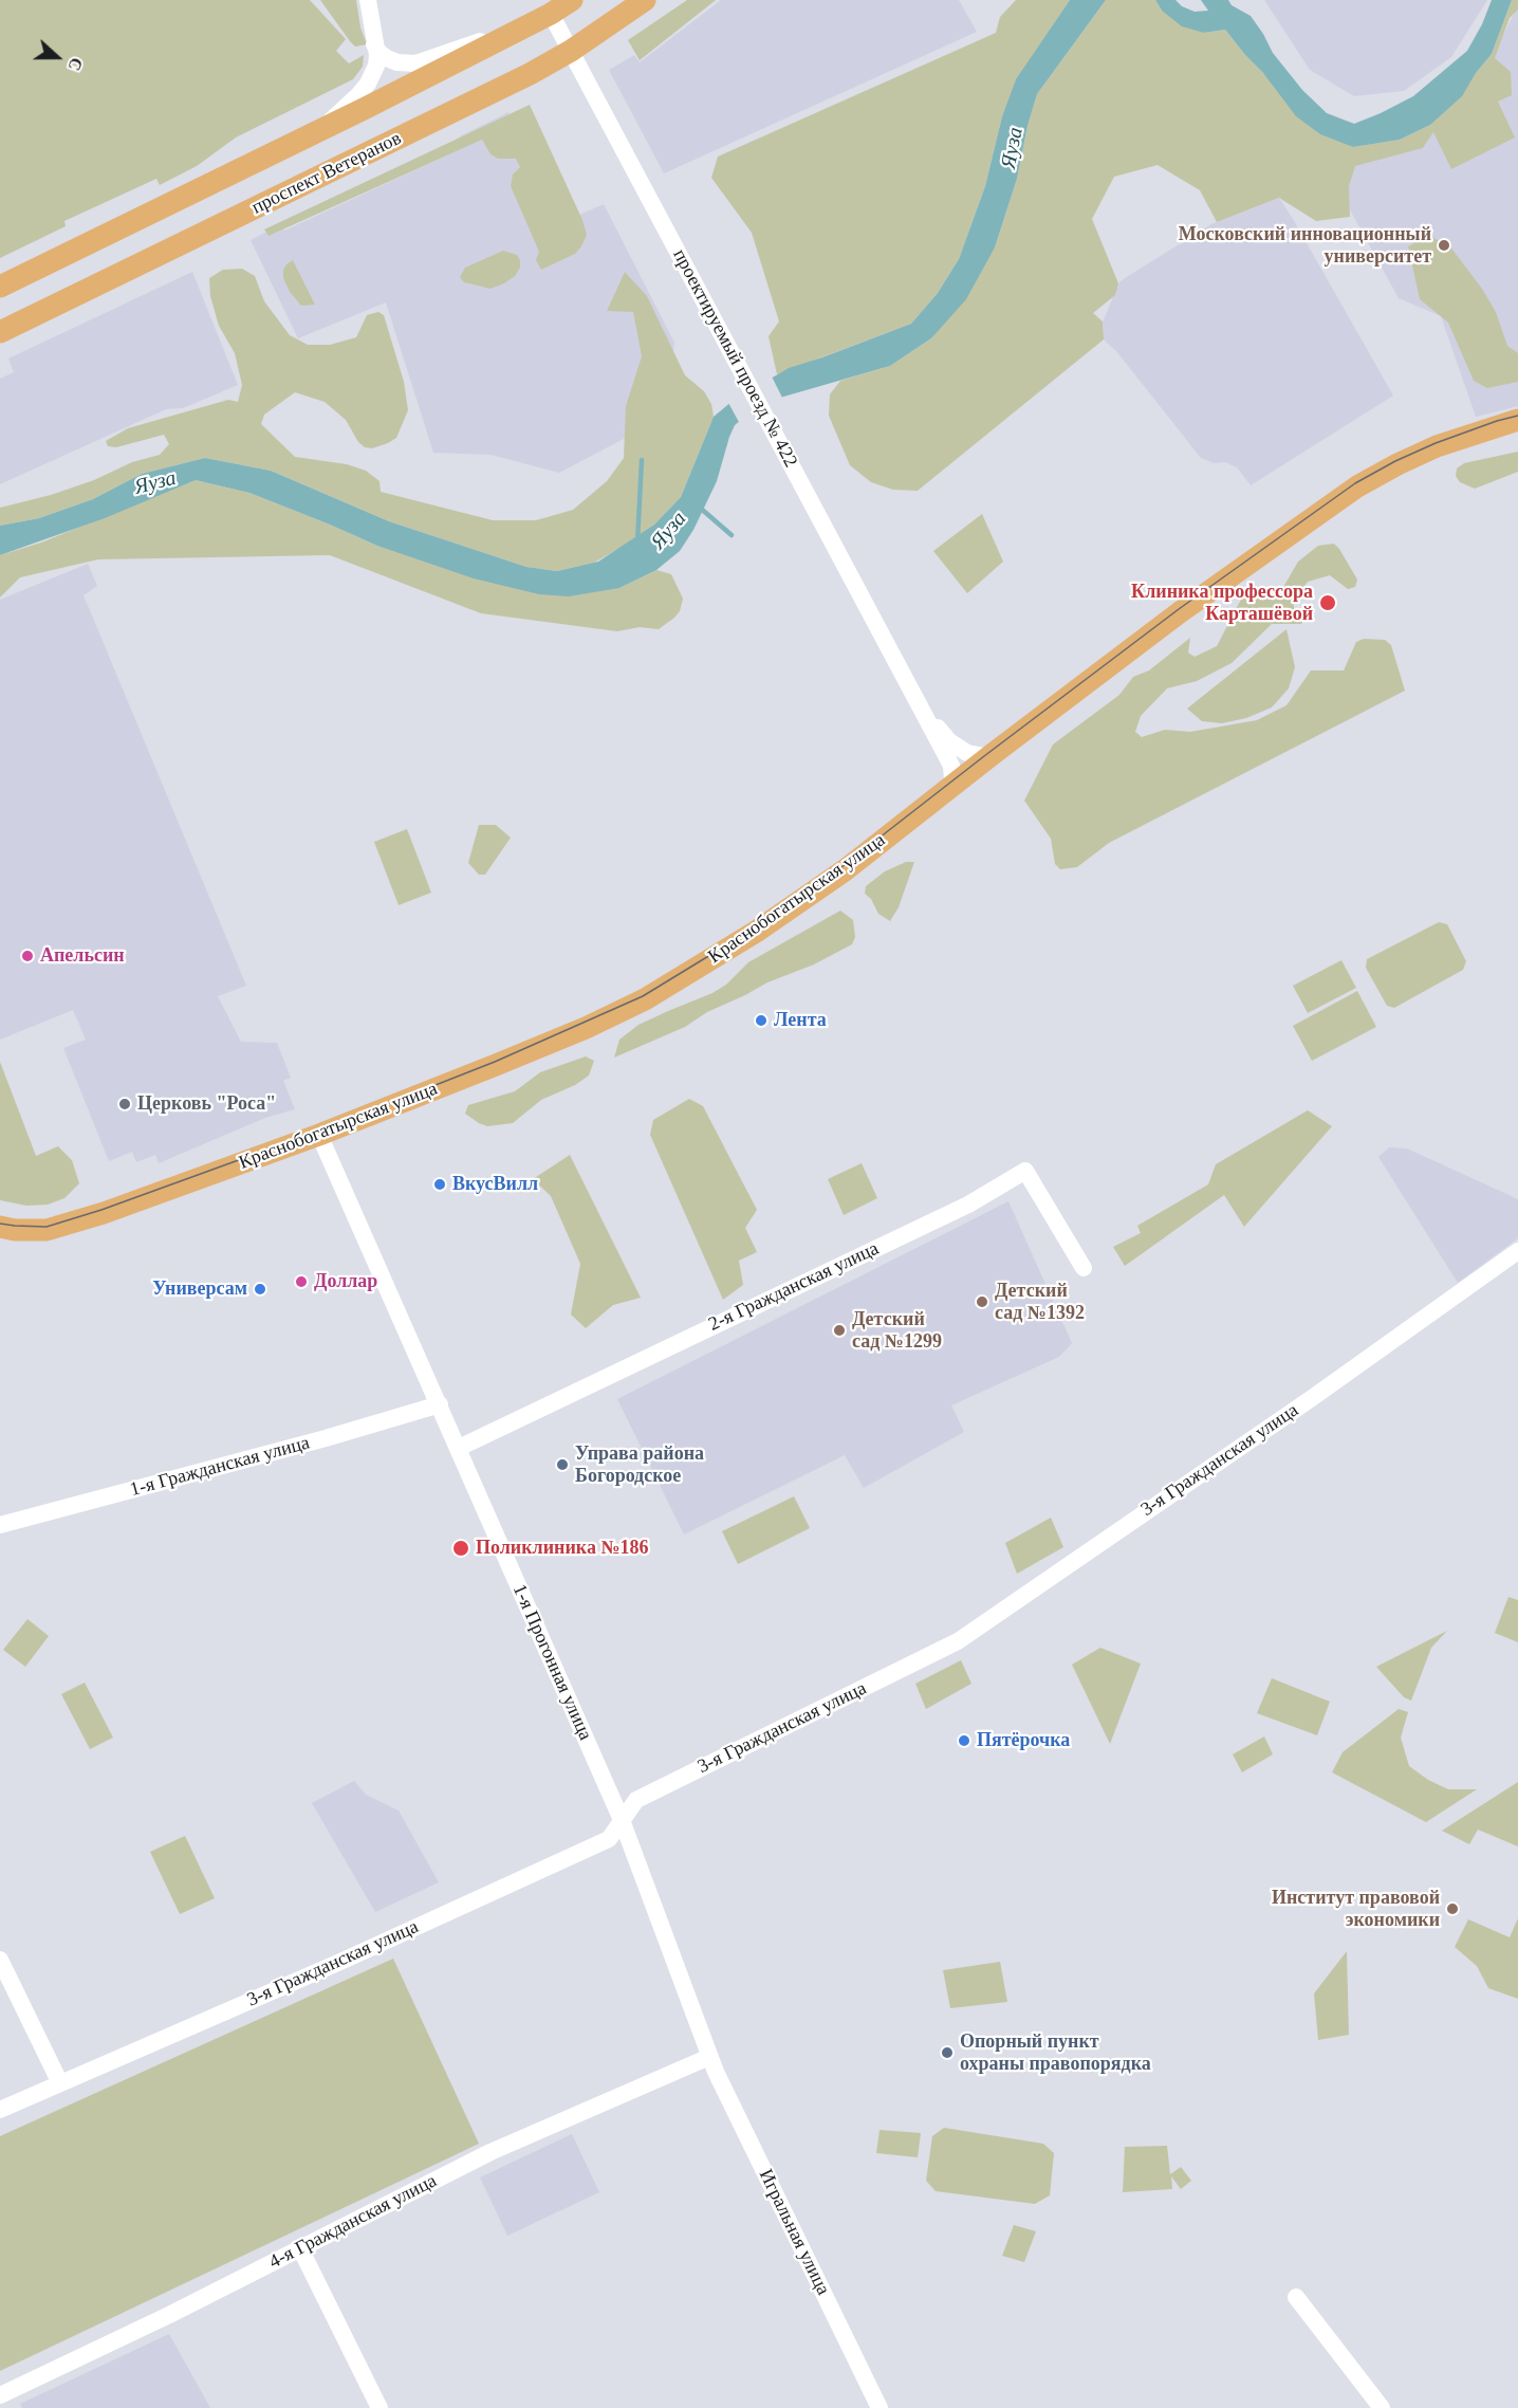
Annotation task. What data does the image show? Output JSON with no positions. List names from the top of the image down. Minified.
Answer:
{"streets":{"main road":["проспект Ветеранов","Краснобогатырская улица"],"street":["проектируемый проезд № 422","2-я Гражданская улица","3-я Гражданская улица","1-я Гражданская улица","1-я Прогонная улица","4-я Гражданская улица","Игральная улица"]},"crossings":[["проспект Ветеранов","проектируемый проезд № 422"],["проектируемый проезд № 422","Краснобогатырская улица"],["Краснобогатырская улица","1-я Прогонная улица"],["2-я Гражданская улица","1-я Прогонная улица"],["3-я Гражданская улица","1-я Прогонная улица"],["1-я Гражданская улица","1-я Прогонная улица"],["1-я Прогонная улица","4-я Гражданская улица"],["1-я Прогонная улица","Игральная улица"],["4-я Гражданская улица","Игральная улица"]],"water":["Яуза"],"places":["Московский инновационный университет","Клиника профессора Карташёвой","Апельсин","Лента","Церковь \"Роса\"","ВкусВилл","Доллар","Универсам","Детский сад №1392","Детский сад №1299","Управа района Богородское","Поликлиника №186","Пятёрочка","Институт правовой экономики","Опорный пункт охраны правопорядка"],"north":"right"}
